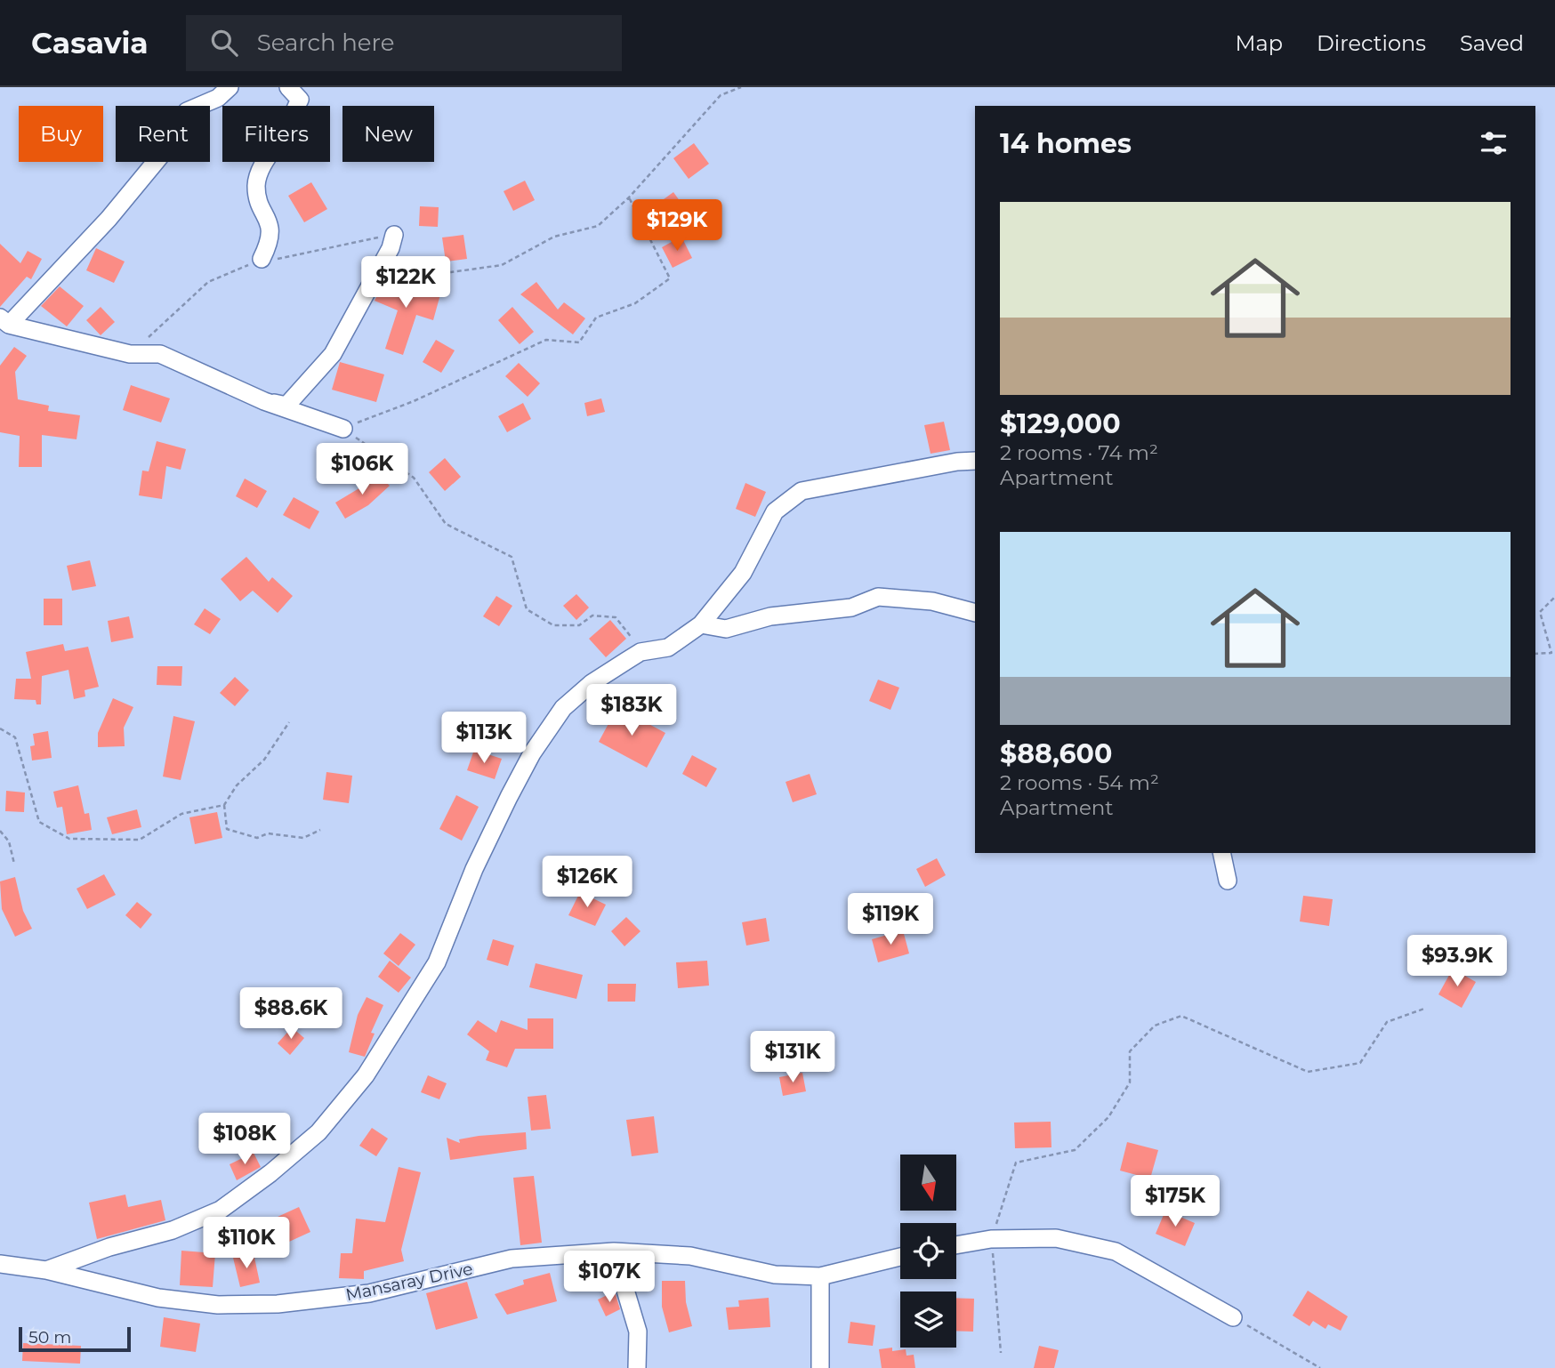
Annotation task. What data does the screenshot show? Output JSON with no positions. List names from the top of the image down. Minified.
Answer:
{"streets":{"street":["Mansaray Drive"]},"scale_bar":"50 m","north":"bottom","page":{"header":"Casavia","search":"Search here","nav":["Map","Directions","Saved"],"chip":["Buy","Rent","Filters","New"],"heading":"14 homes","list":[{"name":"$129,000","note":"2 rooms · 74 m² · Apartment"},{"name":"$88,600","note":"2 rooms · 54 m² · Apartment"}],"price":["$129K","$122K","$106K","$183K","$113K","$126K","$119K","$93.9K","$88.6K","$131K","$108K","$175K","$110K","$107K"],"scale":"50 m"}}
